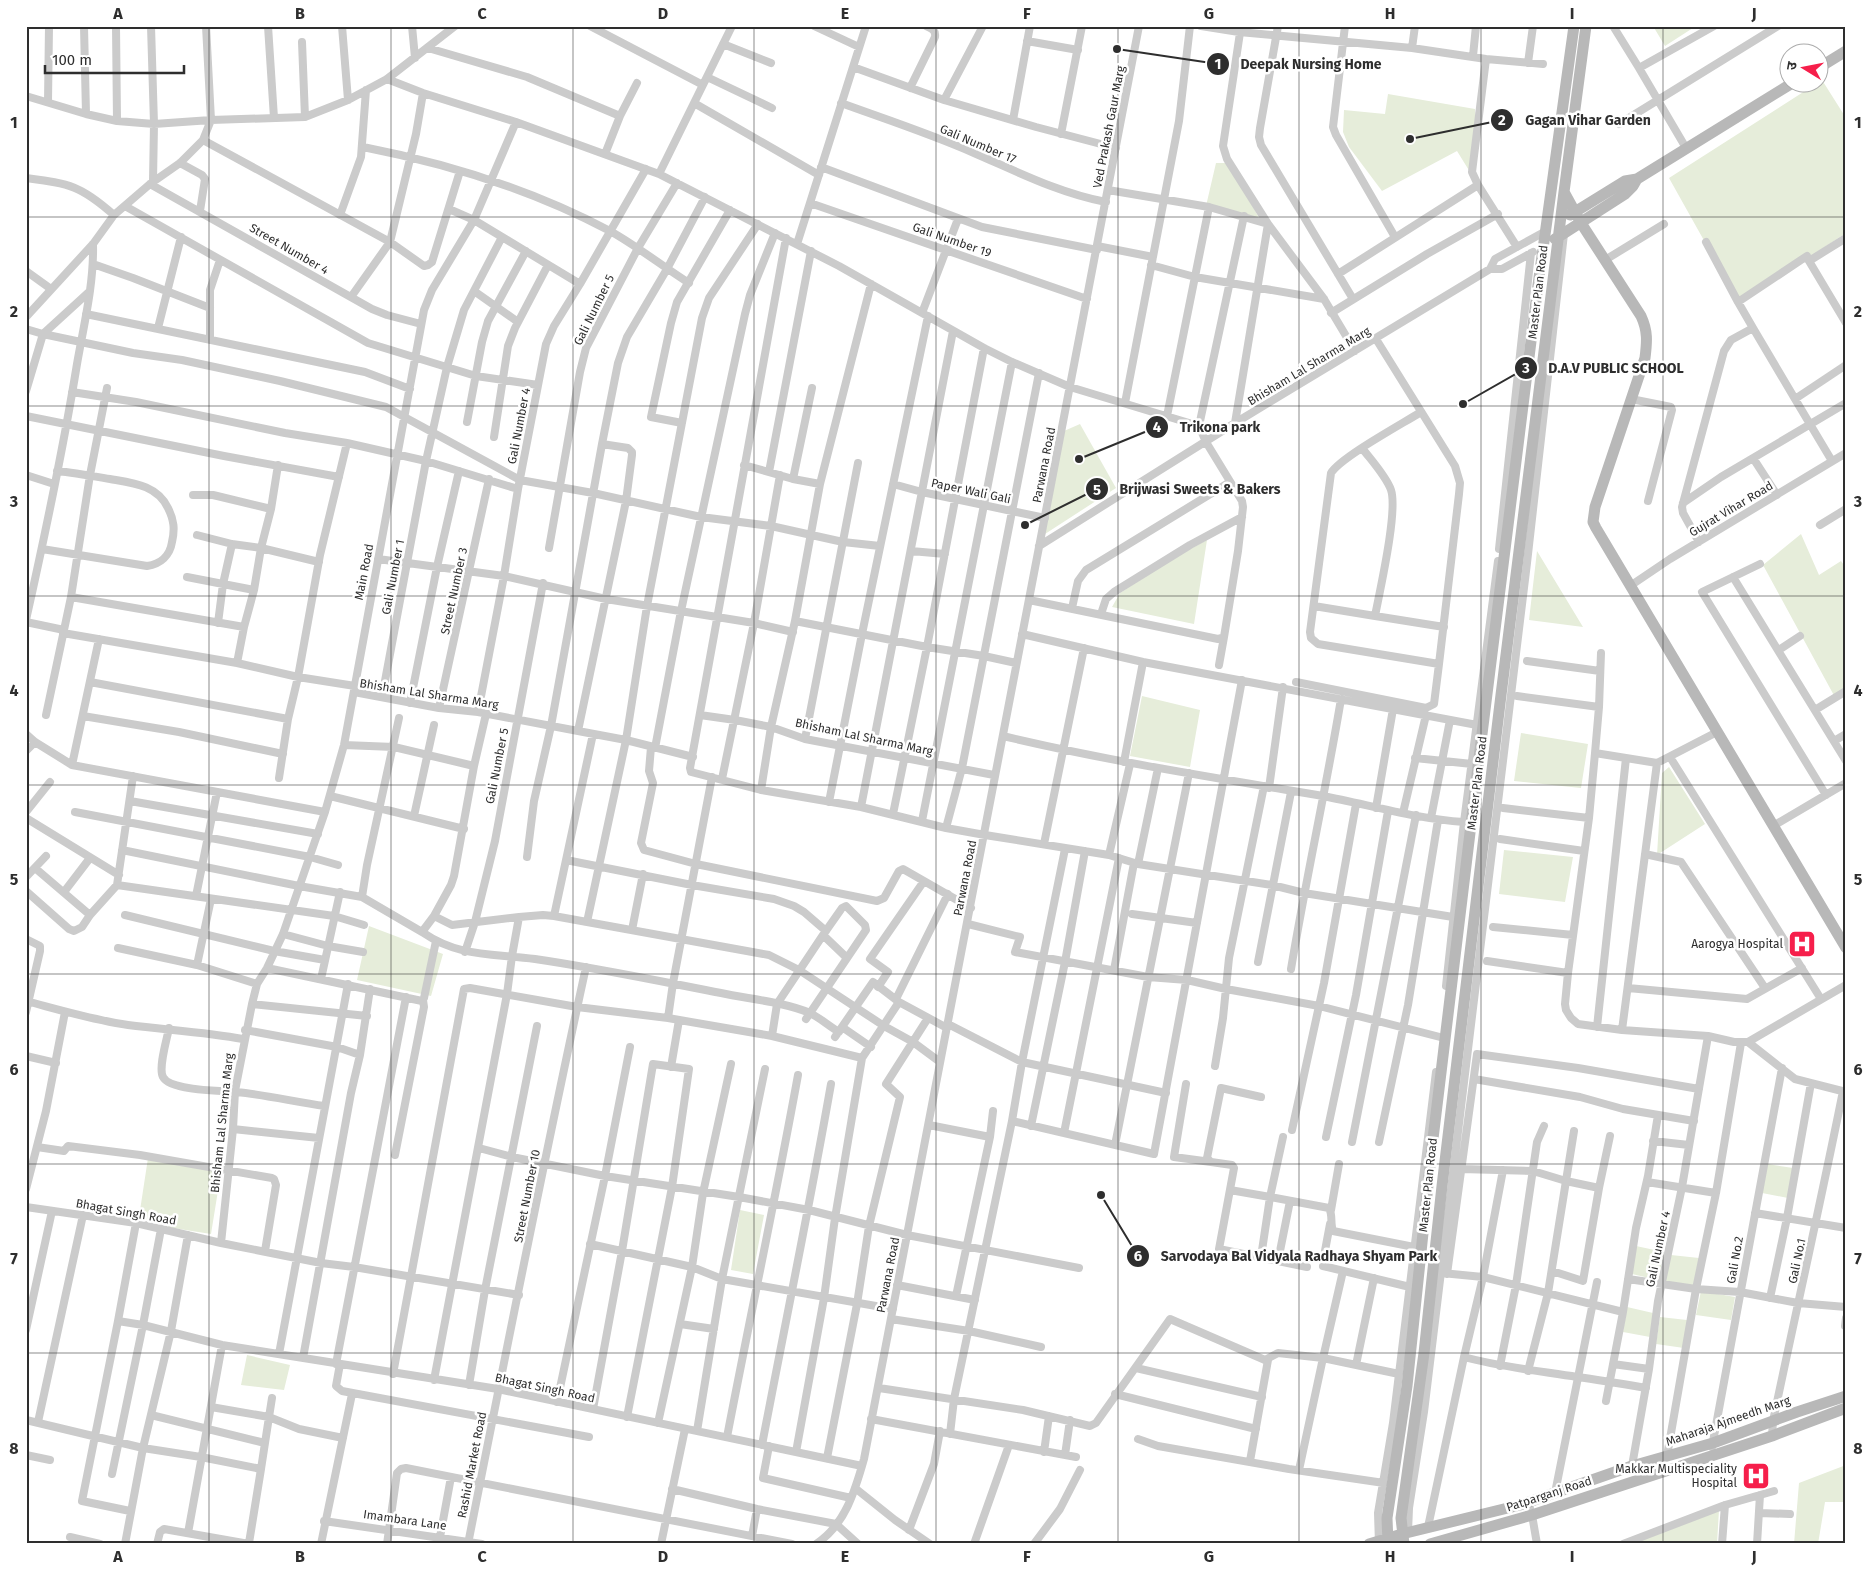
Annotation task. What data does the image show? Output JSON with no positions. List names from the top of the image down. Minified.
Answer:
{"streets":{"main road":["Master Plan Road","Maharaja Ajmeedh Marg","Patparganj Road"],"street":["Ved Prakash Gaur Marg","Gali Number 17","Gali Number 19","Street Number 4","Gali Number 5","Bhisham Lal Sharma Marg","Gali Number 4","Parwana Road","Paper Wali Gali","Gujrat Vihar Road","Main Road","Gali Number 1","Street Number 3","Street Number 10","Bhagat Singh Road","Gali No.2","Gali No.1","Rashid Market Road","Imambara Lane"]},"crossings":[["Ved Prakash Gaur Marg","Gali Number 17"],["Ved Prakash Gaur Marg","Parwana Road"],["Gali Number 17","Parwana Road"],["Gali Number 19","Parwana Road"],["Street Number 4","Main Road"],["Master Plan Road","Bhisham Lal Sharma Marg"],["Master Plan Road","Maharaja Ajmeedh Marg"],["Gali Number 5","Bhisham Lal Sharma Marg"],["Bhisham Lal Sharma Marg","Gali Number 4"],["Bhisham Lal Sharma Marg","Parwana Road"],["Bhisham Lal Sharma Marg","Main Road"],["Bhisham Lal Sharma Marg","Gali Number 1"],["Bhisham Lal Sharma Marg","Street Number 3"],["Bhisham Lal Sharma Marg","Bhagat Singh Road"],["Gali Number 4","Maharaja Ajmeedh Marg"],["Parwana Road","Paper Wali Gali"],["Parwana Road","Bhagat Singh Road"],["Street Number 10","Bhagat Singh Road"],["Street Number 10","Rashid Market Road"],["Bhagat Singh Road","Rashid Market Road"],["Gali No.2","Maharaja Ajmeedh Marg"],["Gali No.2","Patparganj Road"],["Gali No.1","Maharaja Ajmeedh Marg"],["Gali No.1","Patparganj Road"],["Rashid Market Road","Imambara Lane"]],"places":{"other":["Deepak Nursing Home","Gagan Vihar Garden","D.A.V PUBLIC SCHOOL","Trikona park","Brijwasi Sweets & Bakers","Sarvodaya Bal Vidyala Radhaya Shyam Park"],"hospital":["Aarogya Hospital","Makkar Multispeciality Hospital"]},"scale_bar":"100 m","north":"left","grid":{"columns":["A","B","C","D","E","F","G","H","I","J"],"rows":["1","2","3","4","5","6","7","8"]}}
